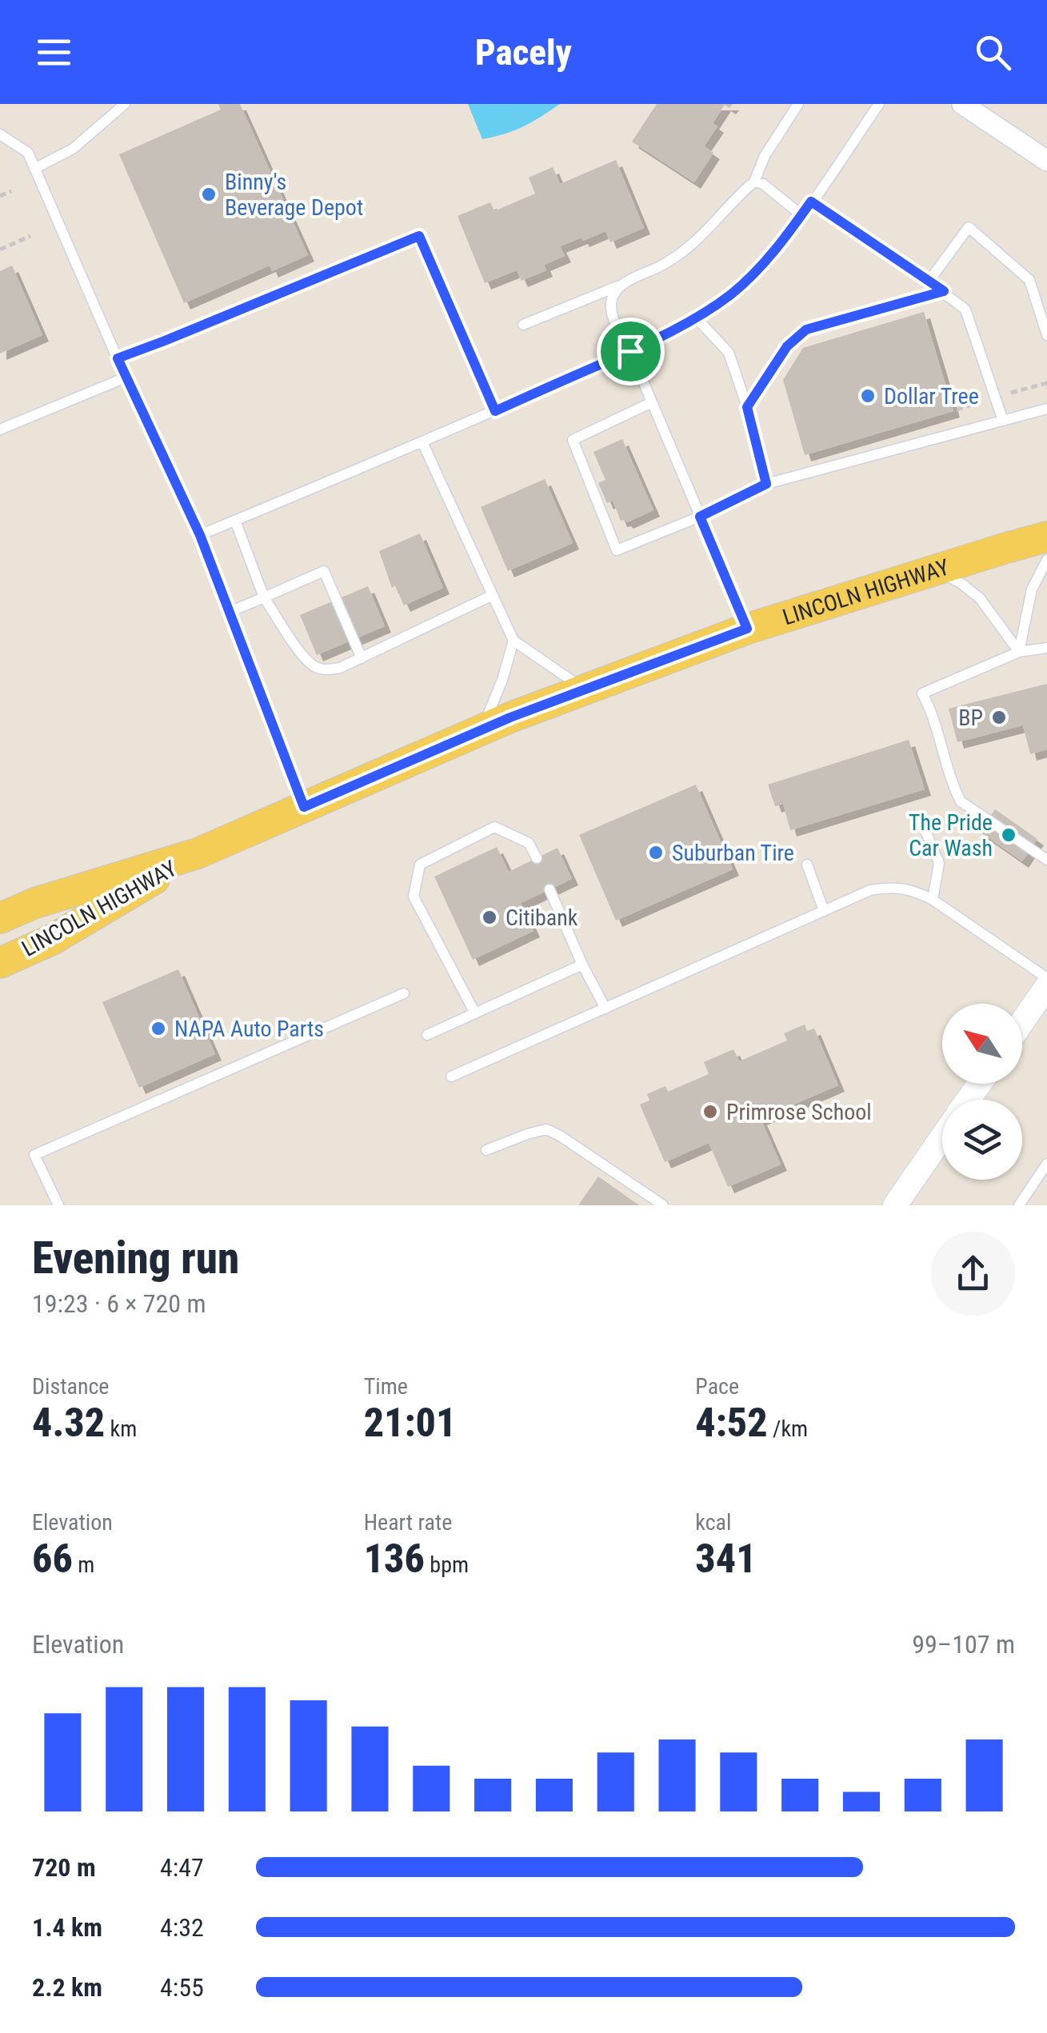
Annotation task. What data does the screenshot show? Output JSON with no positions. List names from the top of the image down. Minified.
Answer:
{"streets":{"main road":["LINCOLN HIGHWAY"]},"places":["Binny's Beverage Depot","Dollar Tree","BP","The Pride Car Wash","Suburban Tire","Citibank","NAPA Auto Parts","Primrose School"],"north":"top left","page":{"header":"Pacely","heading":["Evening run","19:23 · 6 × 720 m"],"stats":[["Distance","4.32 km"],["Time","21:01"],["Pace","4:52 /km"],["Elevation","66 m"],["Heart rate","136 bpm"],["kcal","341"]],"chart":["Elevation","99–107 m"],"list":[{"name":"720 m","note":"4:47"},{"name":"1.4 km","note":"4:32"},{"name":"2.2 km","note":"4:55"}]}}
